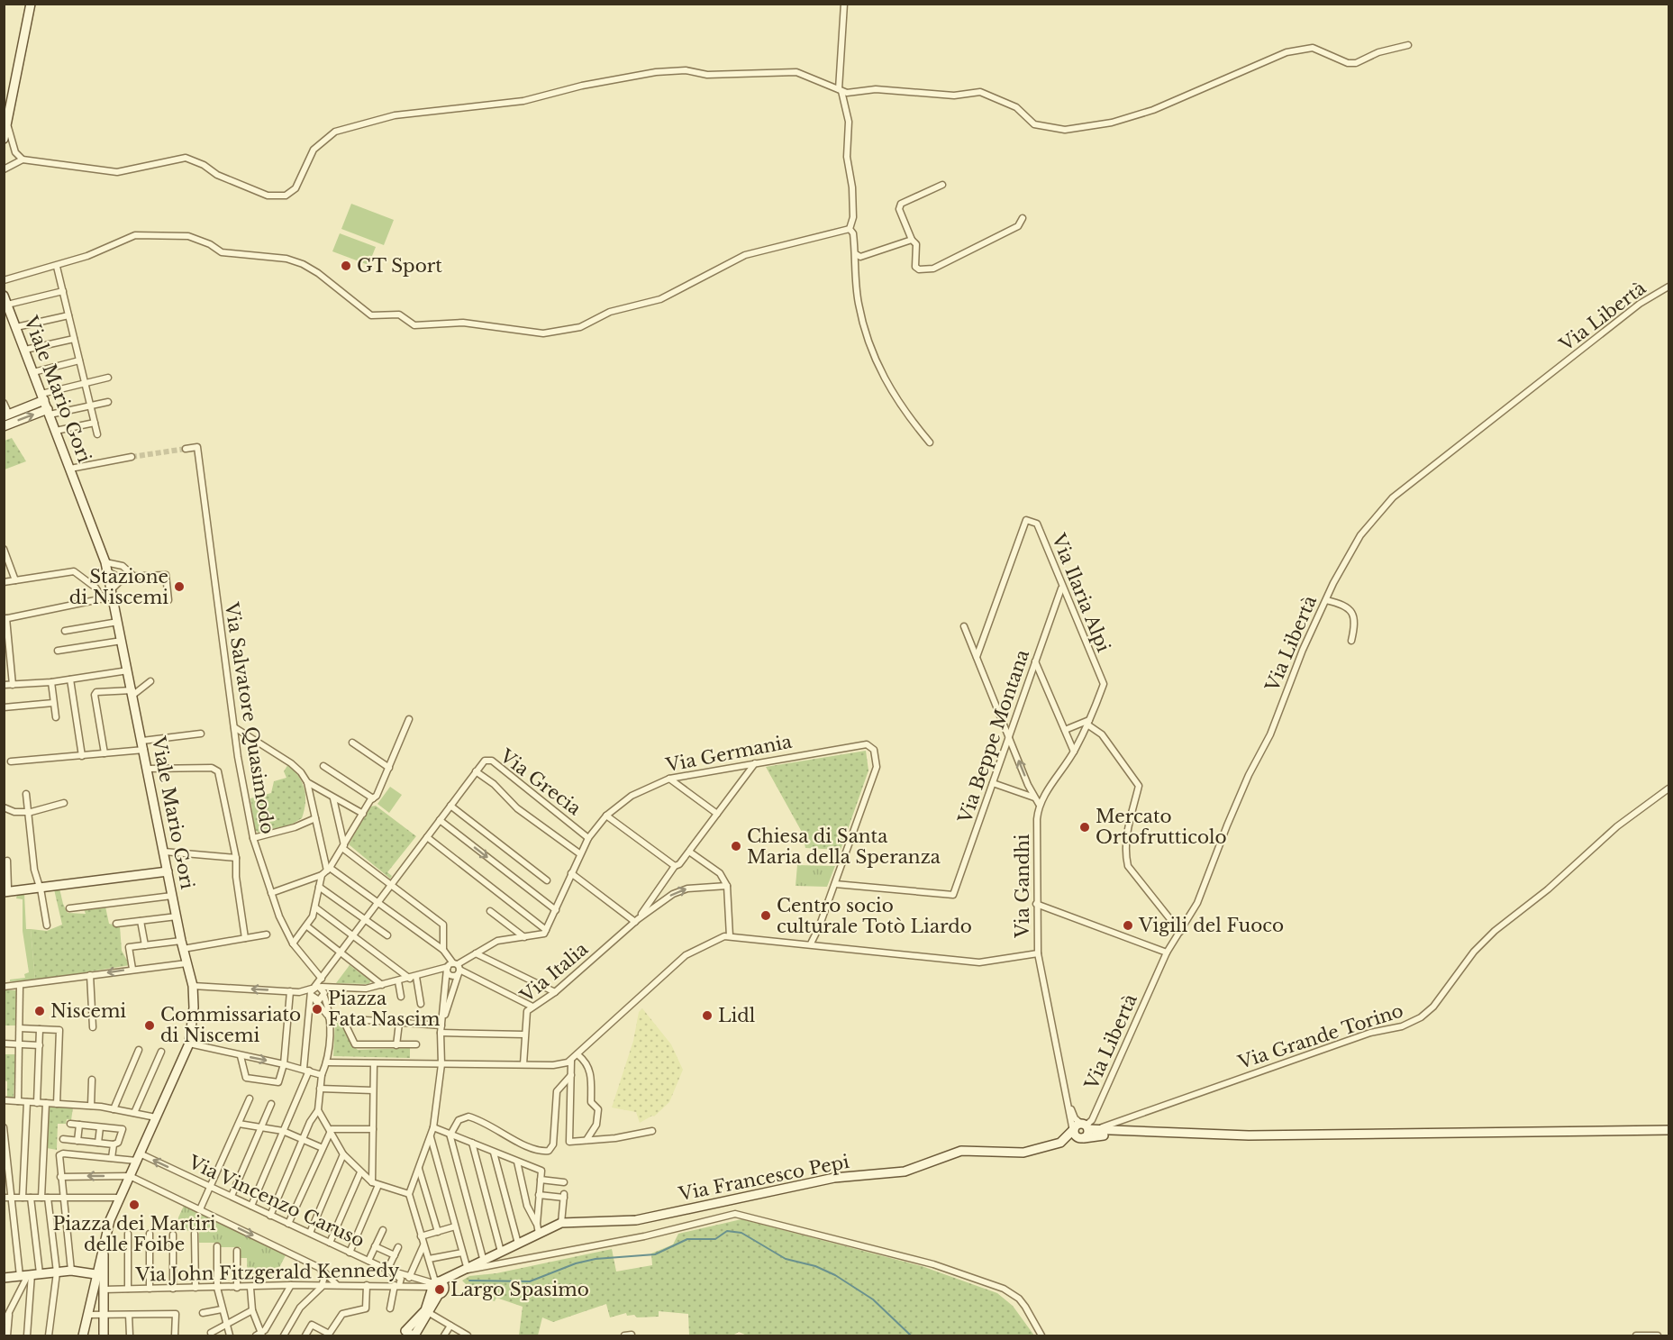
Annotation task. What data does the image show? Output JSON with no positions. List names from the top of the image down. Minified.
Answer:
{"streets":{"main road":["Viale Mario Gori","Via Francesco Pepi"],"street":["Via Libertà","Via Ilaria Alpi","Via Salvatore Quasimodo","Via Beppe Montana","Via Germania","Via Grecia","Via Gandhi","Via Italia","Via Grande Torino","Via Vincenzo Caruso","Via John Fitzgerald Kennedy"]},"crossings":[["Via Libertà","Via Gandhi"],["Viale Mario Gori","Via Vincenzo Caruso"],["Via Ilaria Alpi","Via Beppe Montana"],["Via Beppe Montana","Via Germania"],["Via Germania","Via Grecia"],["Via Francesco Pepi","Via Vincenzo Caruso"],["Via Francesco Pepi","Via John Fitzgerald Kennedy"],["Via Vincenzo Caruso","Via John Fitzgerald Kennedy"]],"places":["GT Sport","Stazione di Niscemi","Mercato Ortofrutticolo","Chiesa di Santa Maria della Speranza","Centro socio culturale Totò Liardo","Vigili del Fuoco","Piazza Fata Nascim","Niscemi","Lidl","Commissariato di Niscemi","Piazza dei Martiri delle Foibe","Largo Spasimo"]}
